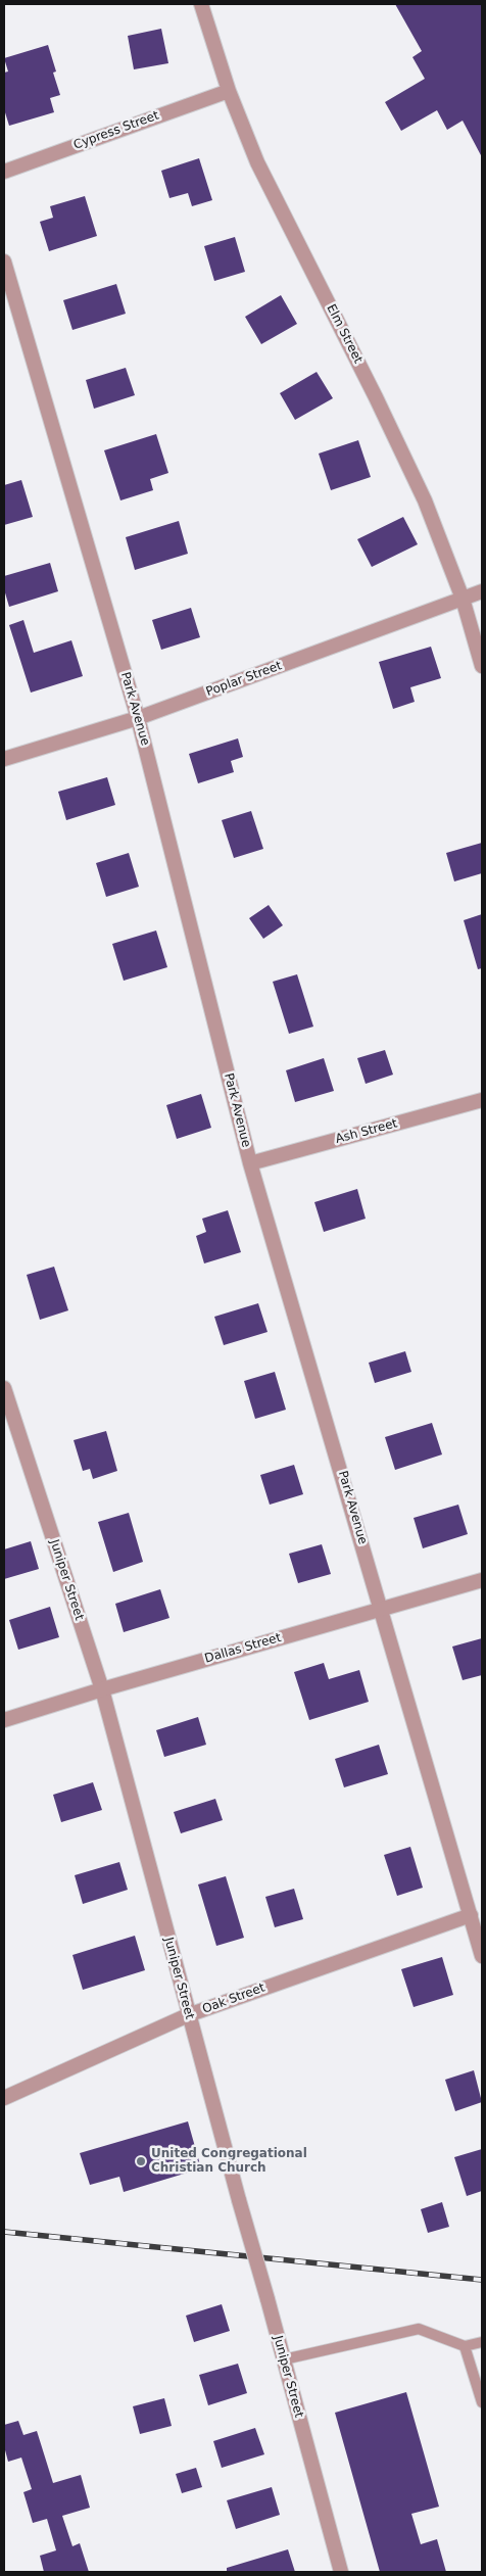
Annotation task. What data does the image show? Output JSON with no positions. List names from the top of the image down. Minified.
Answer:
{"streets":{"street":["Cypress Street","Elm Street","Poplar Street","Park Avenue","Ash Street","Juniper Street","Dallas Street","Oak Street"]},"crossings":[["Cypress Street","Elm Street"],["Elm Street","Poplar Street"],["Poplar Street","Park Avenue"],["Park Avenue","Ash Street"],["Park Avenue","Dallas Street"],["Park Avenue","Oak Street"],["Juniper Street","Dallas Street"],["Juniper Street","Oak Street"]],"places":["United Congregational Christian Church"]}
